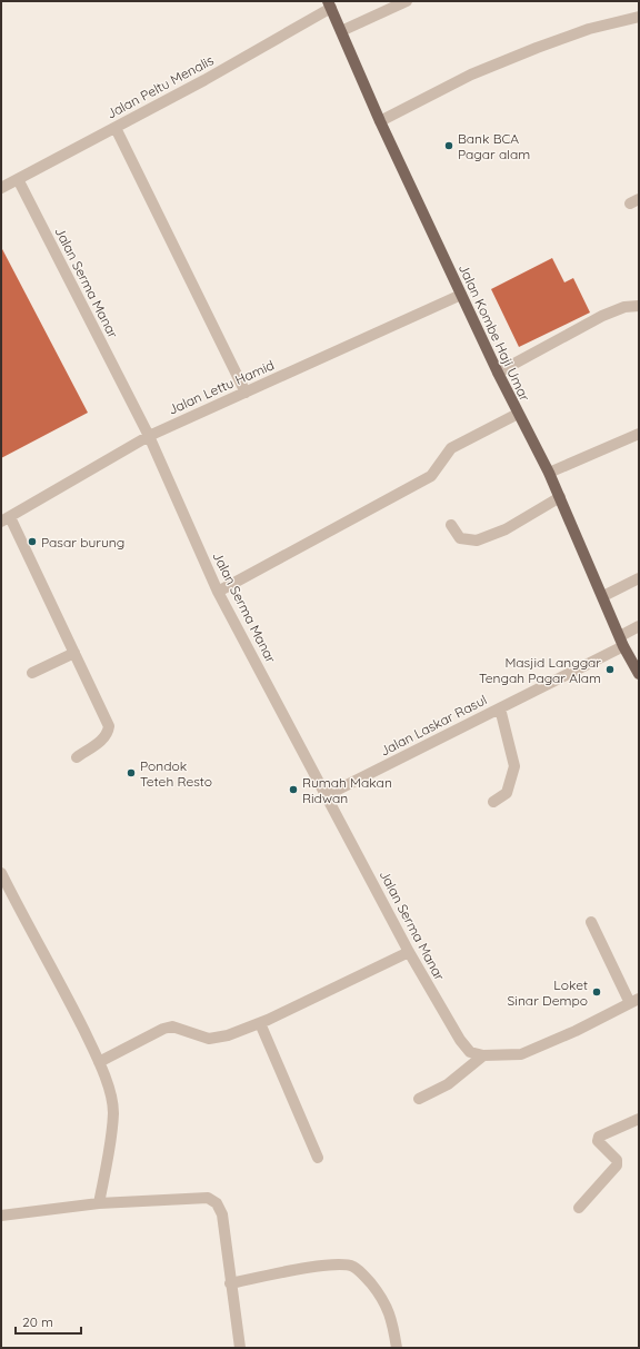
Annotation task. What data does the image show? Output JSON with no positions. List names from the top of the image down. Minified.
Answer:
{"streets":{"main road":["Jalan Kombe Haji Umar"],"street":["Jalan Peltu Menalis","Jalan Serma Manar","Jalan Lettu Hamid","Jalan Laskar Rasul"]},"crossings":[["Jalan Peltu Menalis","Jalan Serma Manar"],["Jalan Peltu Menalis","Jalan Kombe Haji Umar"],["Jalan Serma Manar","Jalan Lettu Hamid"],["Jalan Serma Manar","Jalan Laskar Rasul"],["Jalan Kombe Haji Umar","Jalan Lettu Hamid"],["Jalan Kombe Haji Umar","Jalan Laskar Rasul"]],"places":["Bank BCA Pagar alam","Pasar burung","Masjid Langgar Tengah Pagar Alam","Pondok Teteh Resto","Rumah Makan Ridwan","Loket Sinar Dempo"],"scale_bar":"20 m"}
